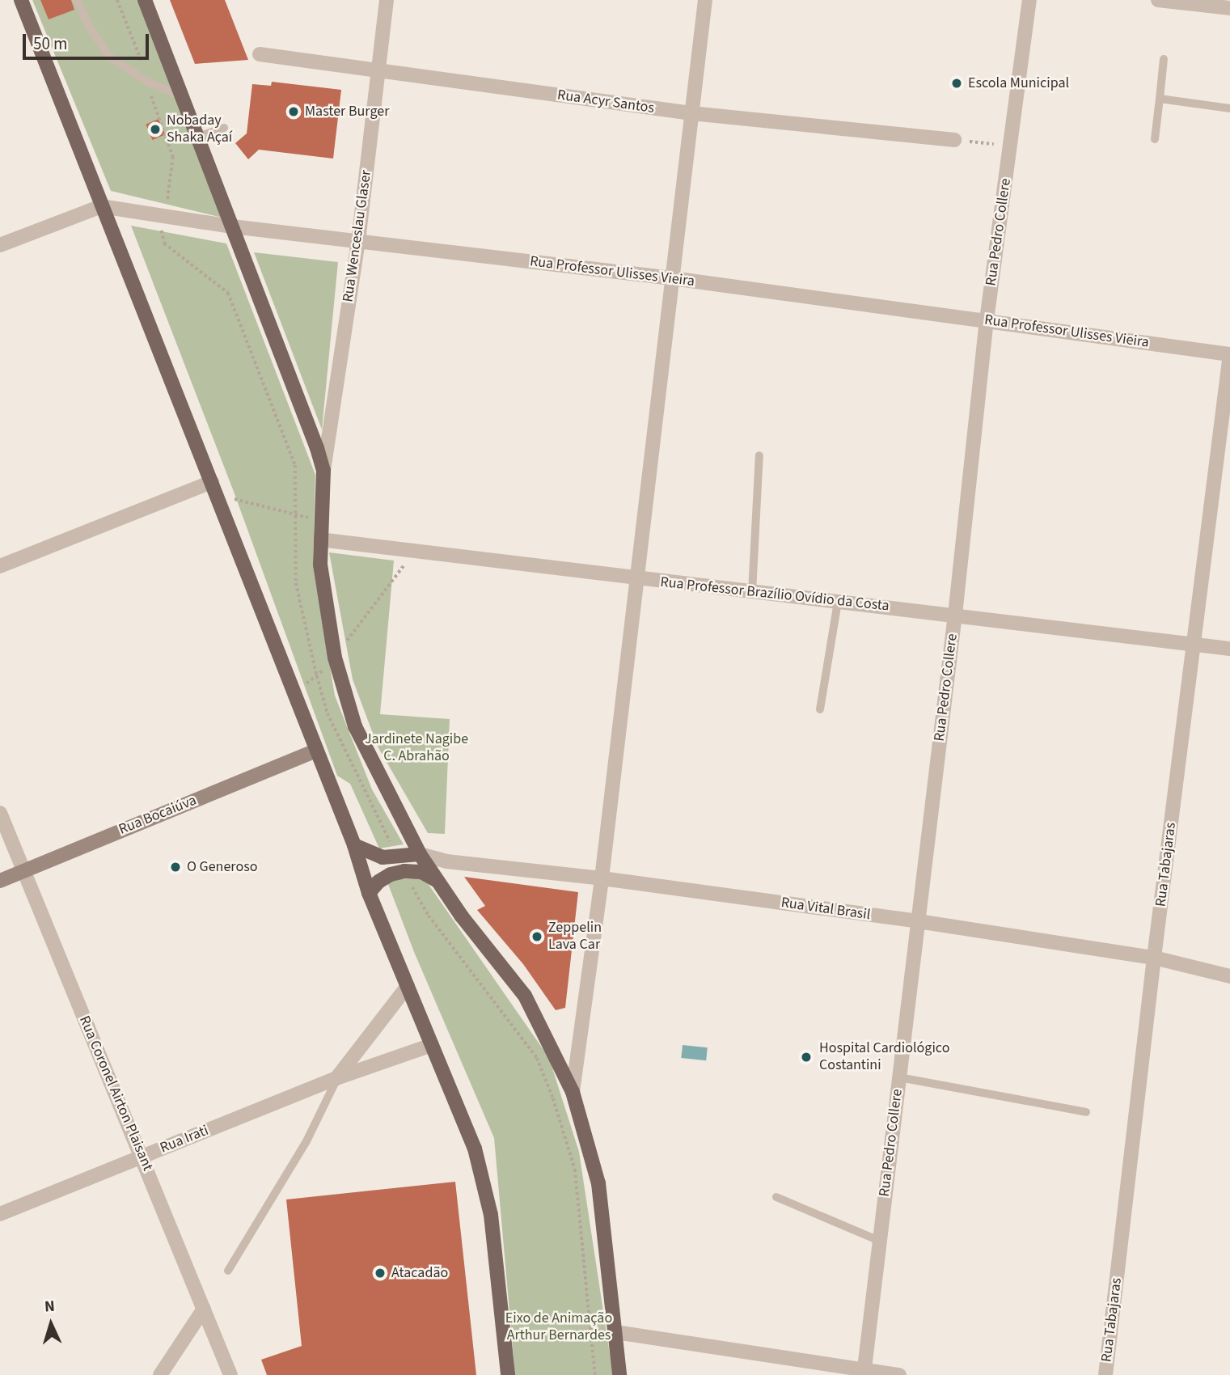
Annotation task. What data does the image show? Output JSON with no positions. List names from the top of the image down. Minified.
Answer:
{"streets":{"main road":["Rua Bocaiúva"],"street":["Rua Acyr Santos","Rua Pedro Collere","Rua Wenceslau Glaser","Rua Professor Ulisses Vieira","Rua Professor Brazílio Ovídio da Costa","Rua Tabajaras","Rua Vital Brasil","Rua Coronel Airton Plaisant","Rua Irati"]},"crossings":[["Rua Acyr Santos","Rua Wenceslau Glaser"],["Rua Pedro Collere","Rua Professor Ulisses Vieira"],["Rua Pedro Collere","Rua Professor Brazílio Ovídio da Costa"],["Rua Pedro Collere","Rua Vital Brasil"],["Rua Wenceslau Glaser","Rua Professor Ulisses Vieira"],["Rua Professor Ulisses Vieira","Rua Tabajaras"],["Rua Professor Brazílio Ovídio da Costa","Rua Tabajaras"],["Rua Bocaiúva","Rua Coronel Airton Plaisant"],["Rua Tabajaras","Rua Vital Brasil"],["Rua Coronel Airton Plaisant","Rua Irati"]],"parks":["Jardinete Nagibe C. Abrahão","Eixo de Animação Arthur Bernardes"],"places":["Escola Municipal","Master Burger","Nobaday Shaka Açaí","O Generoso","Zeppelin Lava Car","Hospital Cardiológico Costantini","Atacadão"],"scale_bar":"50 m","north":"top"}
